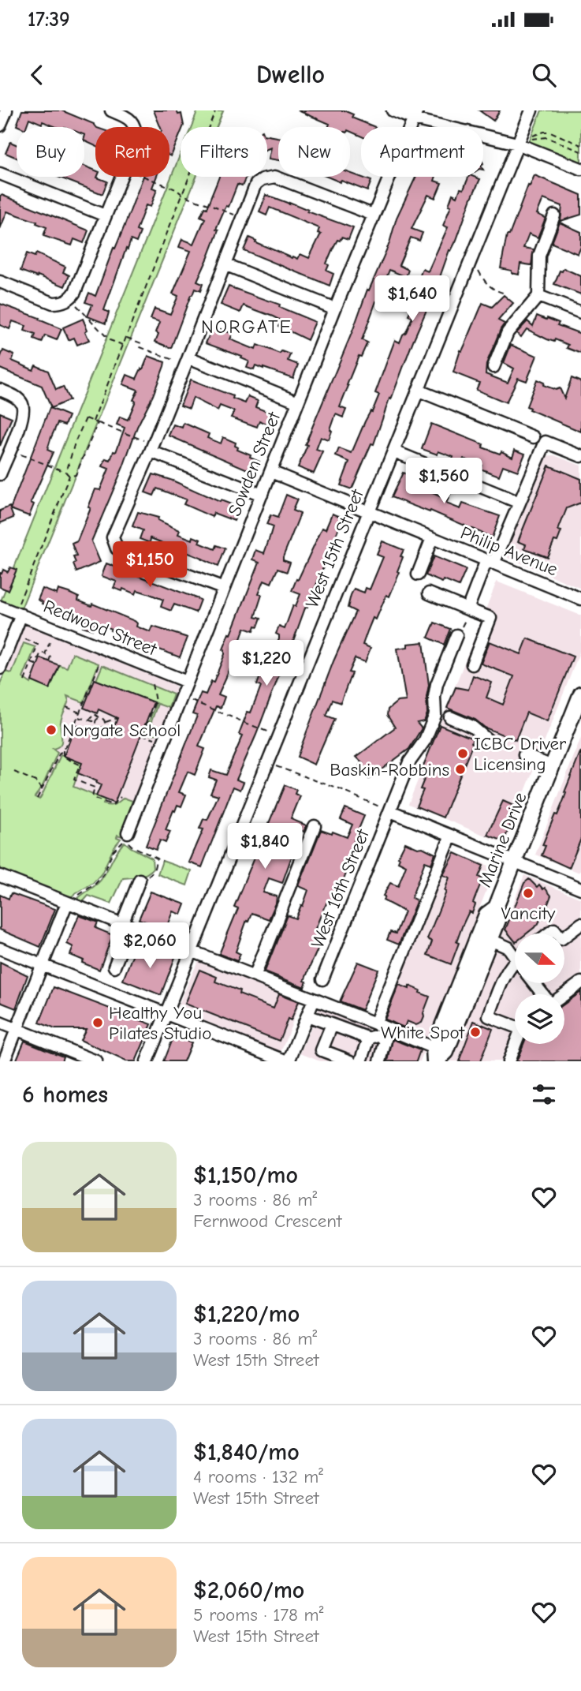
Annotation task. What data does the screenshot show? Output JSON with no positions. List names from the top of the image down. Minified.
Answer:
{"streets":{"main road":["Marine Drive"],"street":["Sowden Street","West 15th Street","Philip Avenue","Redwood Street","West 16th Street"]},"crossings":[["Sowden Street","Philip Avenue"],["Sowden Street","Redwood Street"],["West 15th Street","Philip Avenue"]],"districts":["NORGATE"],"places":["Norgate School","ICBC Driver Licensing","Baskin-Robbins","Vancity","Healthy You Pilates Studio","White Spot"],"north":"right","page":{"status":"17:39","header":"Dwello","chip":["Buy","Rent","Filters","New","Apartment"],"price":["$1,640","$1,560","$1,150","$1,220","$1,840","$2,060"],"heading":"6 homes","list":[{"name":"$1,150/mo","note":"3 rooms · 86 m² · Fernwood Crescent"},{"name":"$1,220/mo","note":"3 rooms · 86 m² · West 15th Street"},{"name":"$1,840/mo","note":"4 rooms · 132 m² · West 15th Street"},{"name":"$2,060/mo","note":"5 rooms · 178 m² · West 15th Street"}]}}
